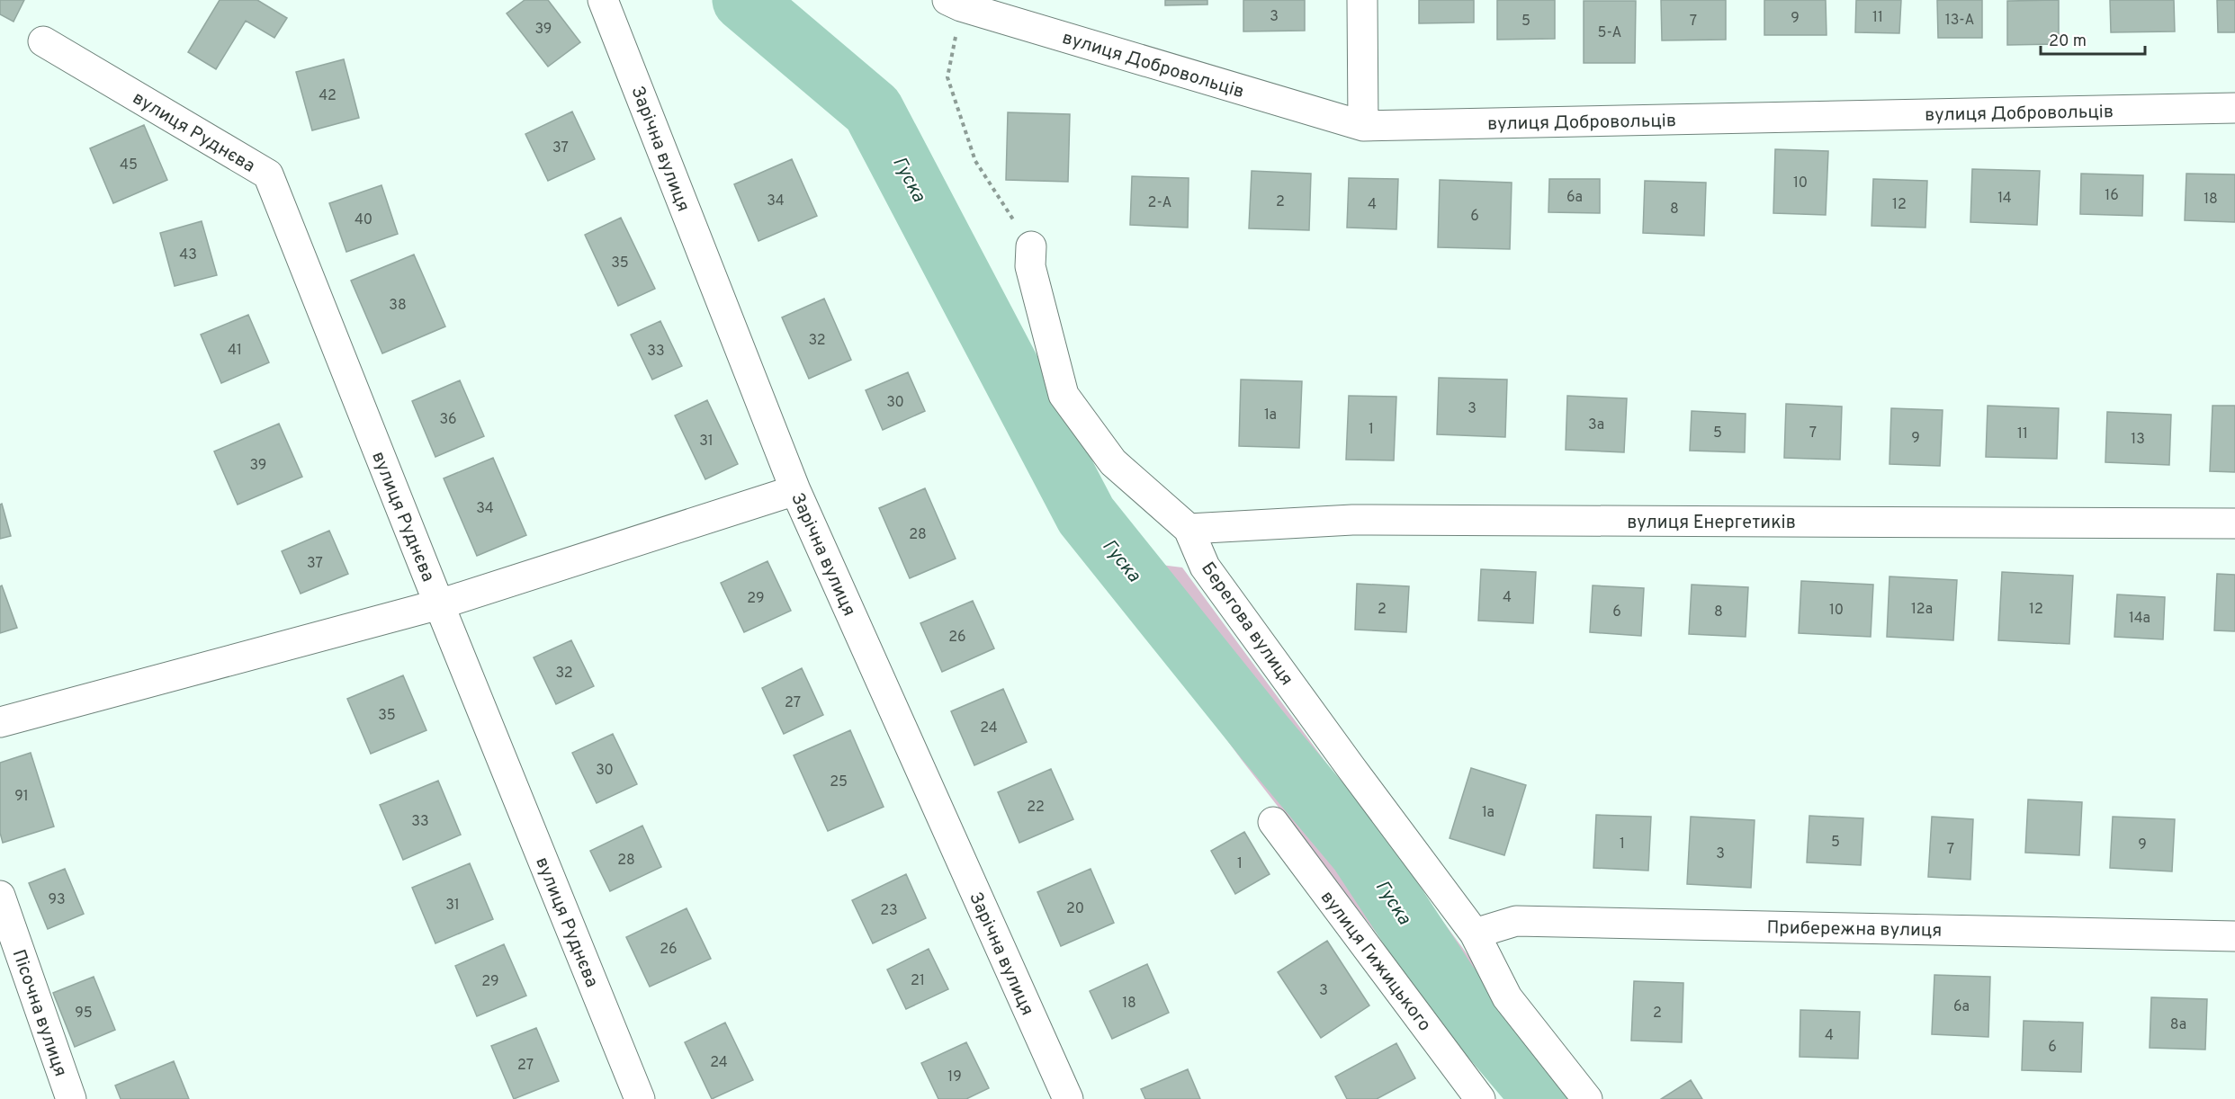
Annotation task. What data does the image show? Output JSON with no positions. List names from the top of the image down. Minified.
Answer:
{"streets":{"street":["вулиця Добровольців","вулиця Руднєва","Зарічна вулиця","вулиця Енергетиків","Берегова вулиця","Прибережна вулиця","вулиця Гижицького","Пісочна вулиця"]},"crossings":[["вулиця Енергетиків","Берегова вулиця"],["Берегова вулиця","Прибережна вулиця"]],"water":["Гуска"],"house_numbers":["3","11","9","13-А","5","7","39","5-А","42","37","45","10","16","6а","14","18","34","2","2-А","4","12","8","6","40","43","35","38","32","41","33","30","3","1а","36","3а","1","5","7","11","9","13","31","39","34","28","37","4","29","2","12а","12","10","6","8","14а","26","32","27","35","24","30","25","91","22","1а","33","5","1","9","7","3","28","1","93","31","20","23","26","21","29","3","18","6а","95","2","8а","4","6","24","27","19"],"scale_bar":"20 m"}
